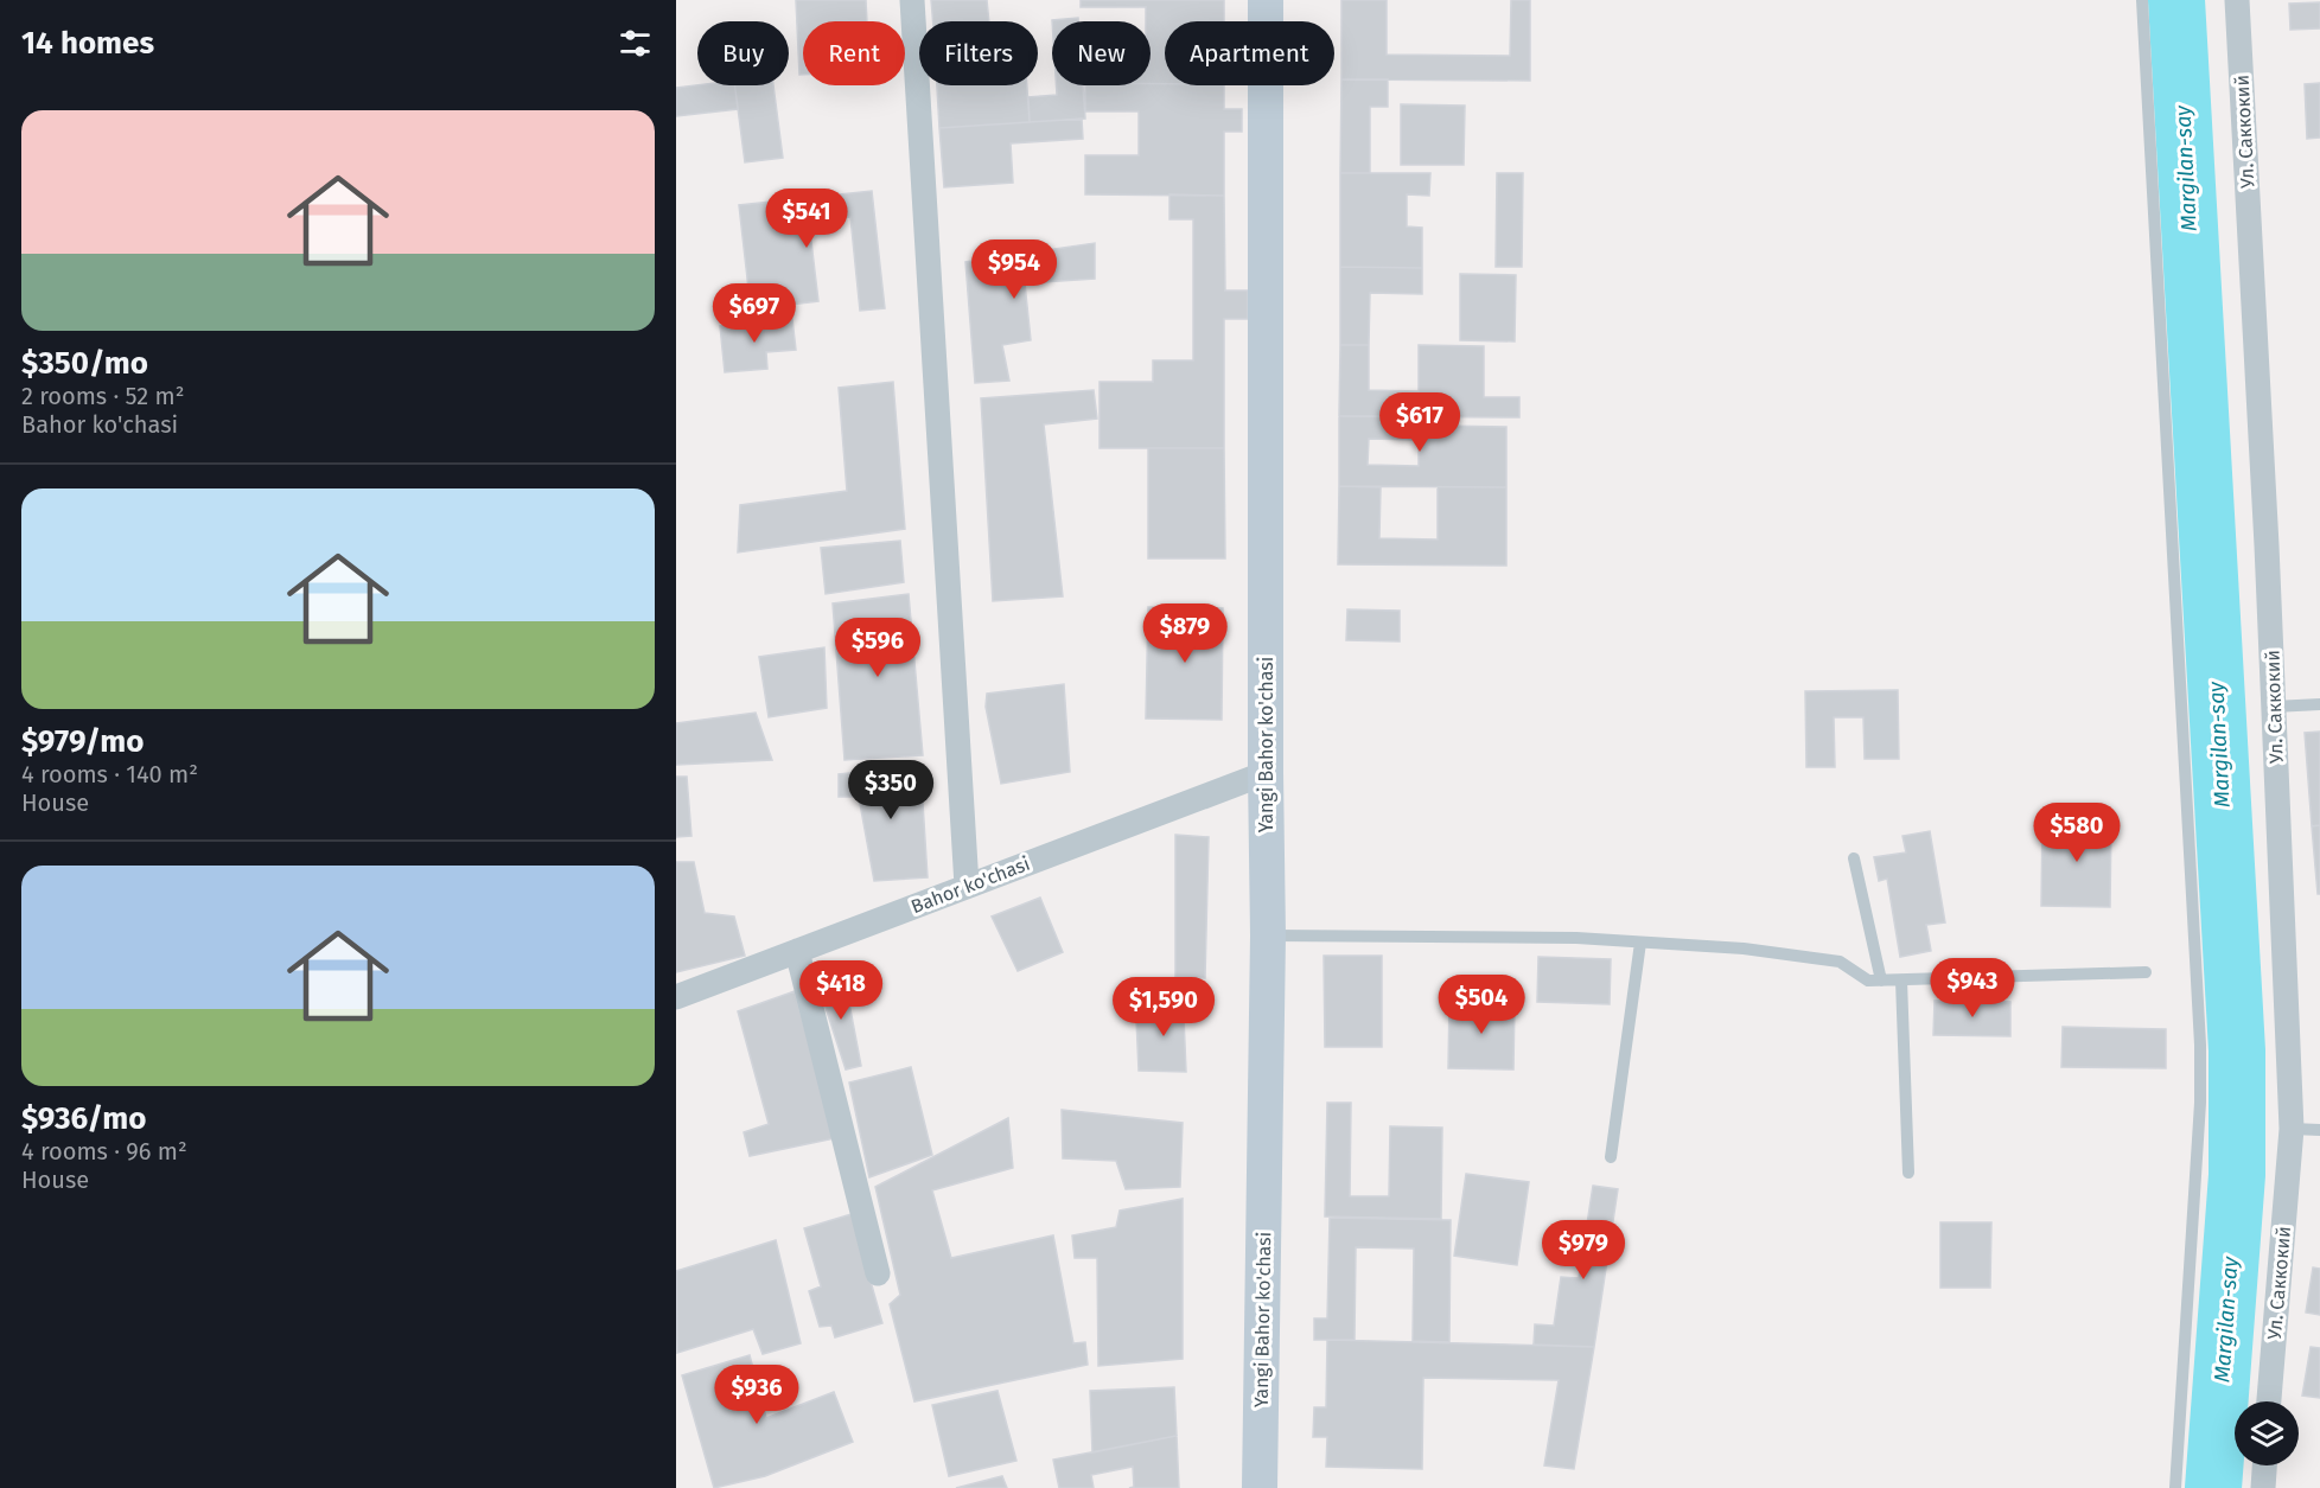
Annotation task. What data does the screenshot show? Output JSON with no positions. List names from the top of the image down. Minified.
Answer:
{"streets":{"street":["Ул. Саккокий","Yangi Bahor ko'chasi","Bahor ko'chasi"]},"crossings":[["Yangi Bahor ko'chasi","Bahor ko'chasi"]],"water":["Margilan-say"],"page":{"heading":"14 homes","chip":["Buy","Rent","Filters","New","Apartment"],"list":[{"name":"$350/mo","note":"2 rooms · 52 m² · Bahor ko'chasi"},{"name":"$979/mo","note":"4 rooms · 140 m² · House"},{"name":"$936/mo","note":"4 rooms · 96 m² · House"}],"price":["$541","$954","$697","$617","$879","$596","$350","$580","$943","$418","$504","$1,590","$979","$936"]}}
